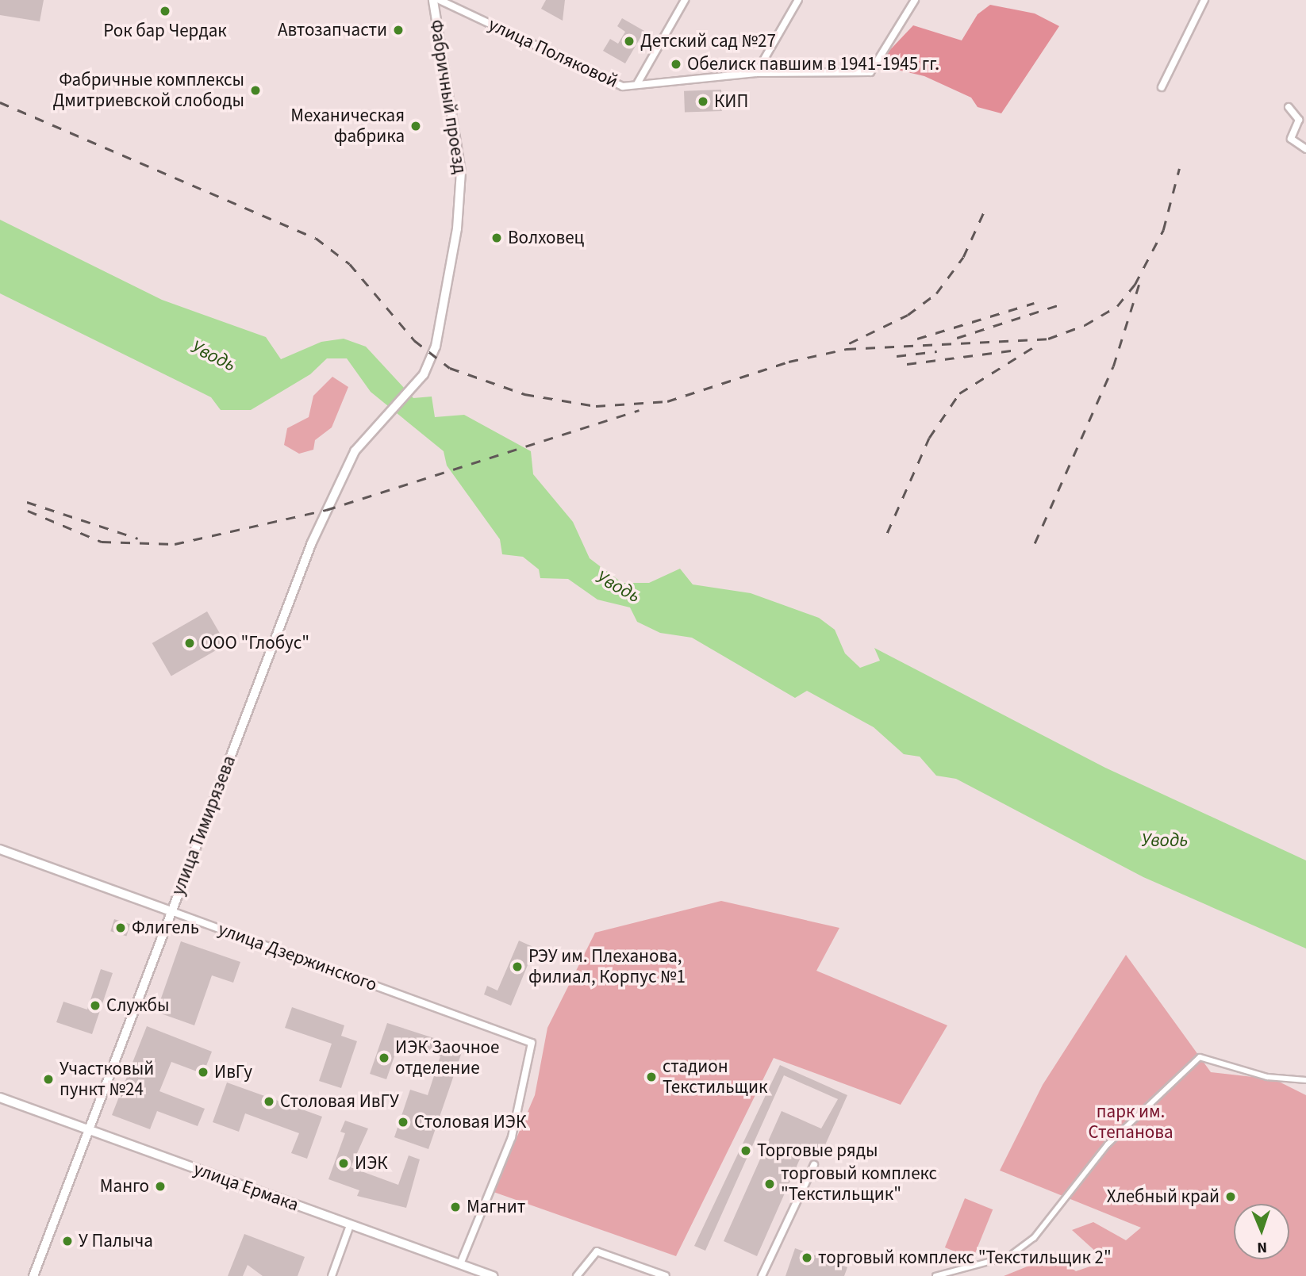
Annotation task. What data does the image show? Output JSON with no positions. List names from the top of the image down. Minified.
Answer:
{"streets":{"main road":["Фабричный проезд","улица Тимирязева","улица Ермака"],"street":["улица Поляковой","улица Дзержинского"]},"crossings":[["Фабричный проезд","улица Тимирязева"],["улица Тимирязева","улица Дзержинского"],["улица Тимирязева","улица Ермака"],["улица Дзержинского","улица Ермака"]],"water":["Уводь"],"parks":["парк им. Степанова"],"places":["Рок бар Чердак","Автозапчасти","Детский сад №27","Обелиск павшим в 1941-1945 гг.","Фабричные комплексы Дмитриевской слободы","КИП","Механическая фабрика","Волховец","ООО \"Глобус\"","Флигель","РЭУ им. Плеханова, филиал, Корпус №1","Службы","ИЭК Заочное отделение","ИвГу","стадион Текстильщик","Участковый пункт №24","Столовая ИвГУ","Столовая ИЭК","Торговые ряды","ИЭК","торговый комплекс \"Текстильщик\"","Манго","Хлебный край","Магнит","У Палыча","торговый комплекс \"Текстильщик 2\""],"north":"bottom"}
